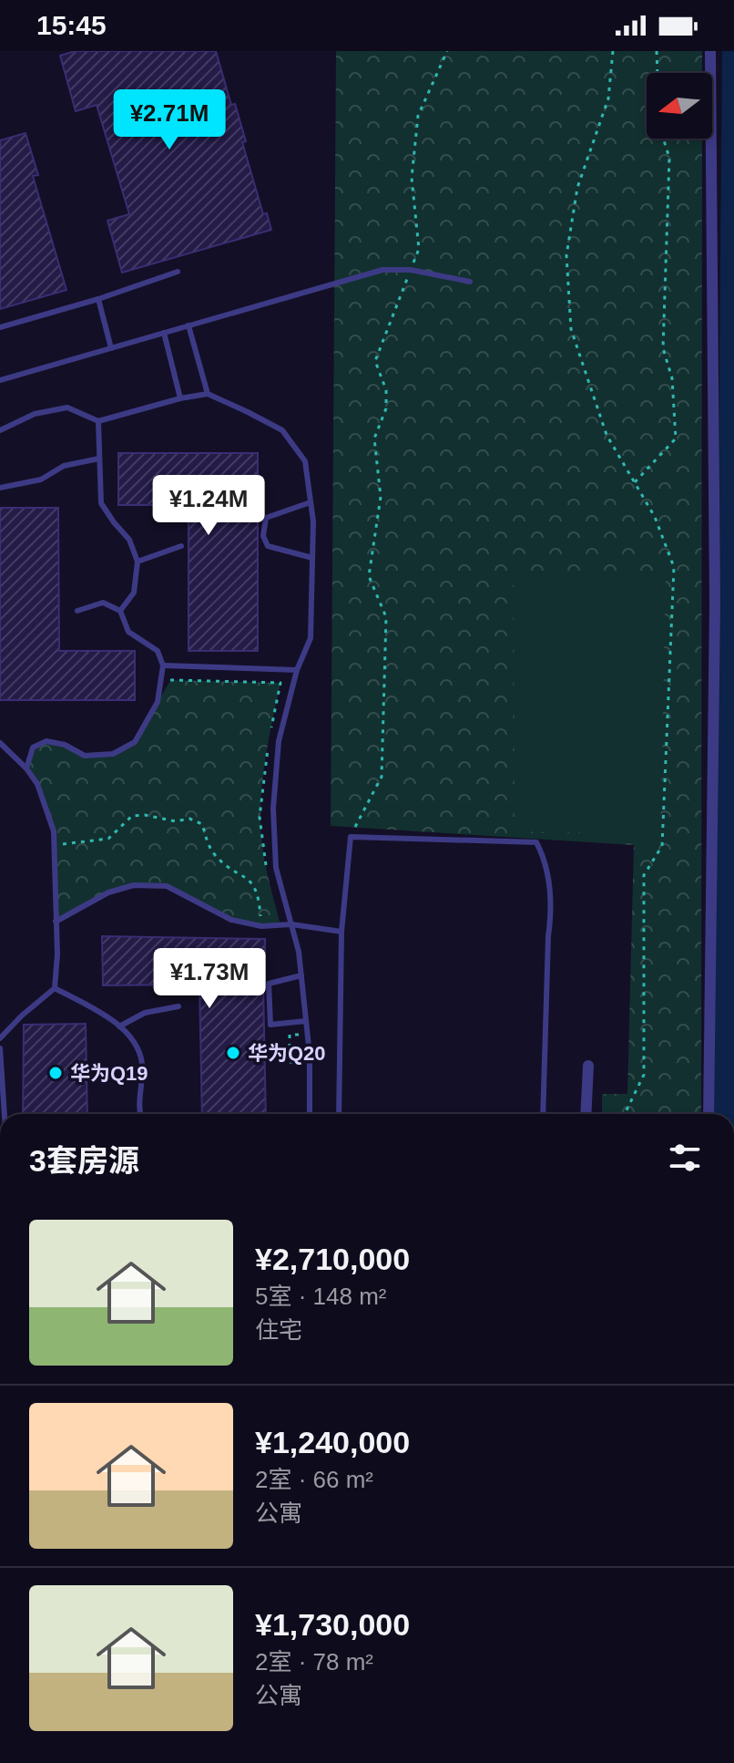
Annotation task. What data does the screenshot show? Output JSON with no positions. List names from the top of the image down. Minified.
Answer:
{"places":["华为Q20","华为Q19"],"north":"left","page":{"status":"15:45","price":["¥2.71M","¥1.24M","¥1.73M"],"heading":"3套房源","list":[{"name":"¥2,710,000","note":"5室 · 148 m² · 住宅"},{"name":"¥1,240,000","note":"2室 · 66 m² · 公寓"},{"name":"¥1,730,000","note":"2室 · 78 m² · 公寓"}]}}
